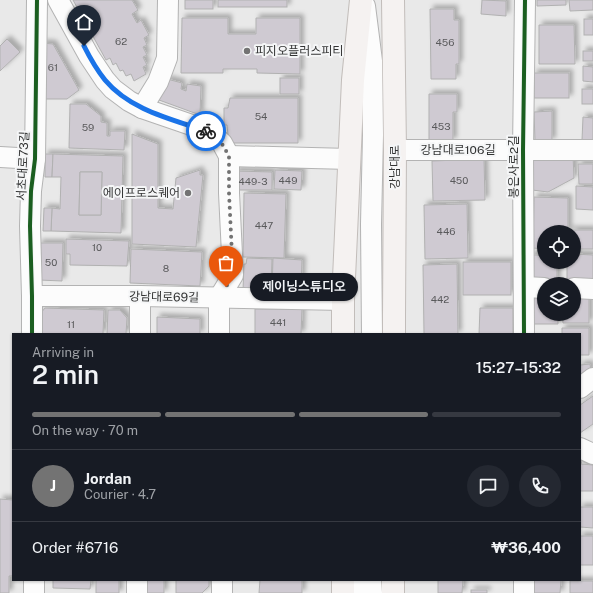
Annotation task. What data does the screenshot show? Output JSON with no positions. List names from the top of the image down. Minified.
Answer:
{"streets":{"main road":["강남대로"],"street":["강남대로106길","서초대로73길","봉은사로2길","강남대로69길"]},"crossings":[["강남대로106길","강남대로"],["강남대로106길","봉은사로2길"],["서초대로73길","강남대로69길"]],"places":["피지오플러스피티","에이프로스퀘어","제이닝스튜디오"],"house_numbers":["62","456","61","54","453","59","449","450","449-3","447","446","10","50","8","442","441","11"],"page":{"bubble":"제이닝스튜디오","heading":["2 min","Arriving in","15:27–15:32"],"panel":["Jordan","Courier · 4.7","Order #6716","₩36,400"],"bar":"On the way · 70 m","round":"J"}}
